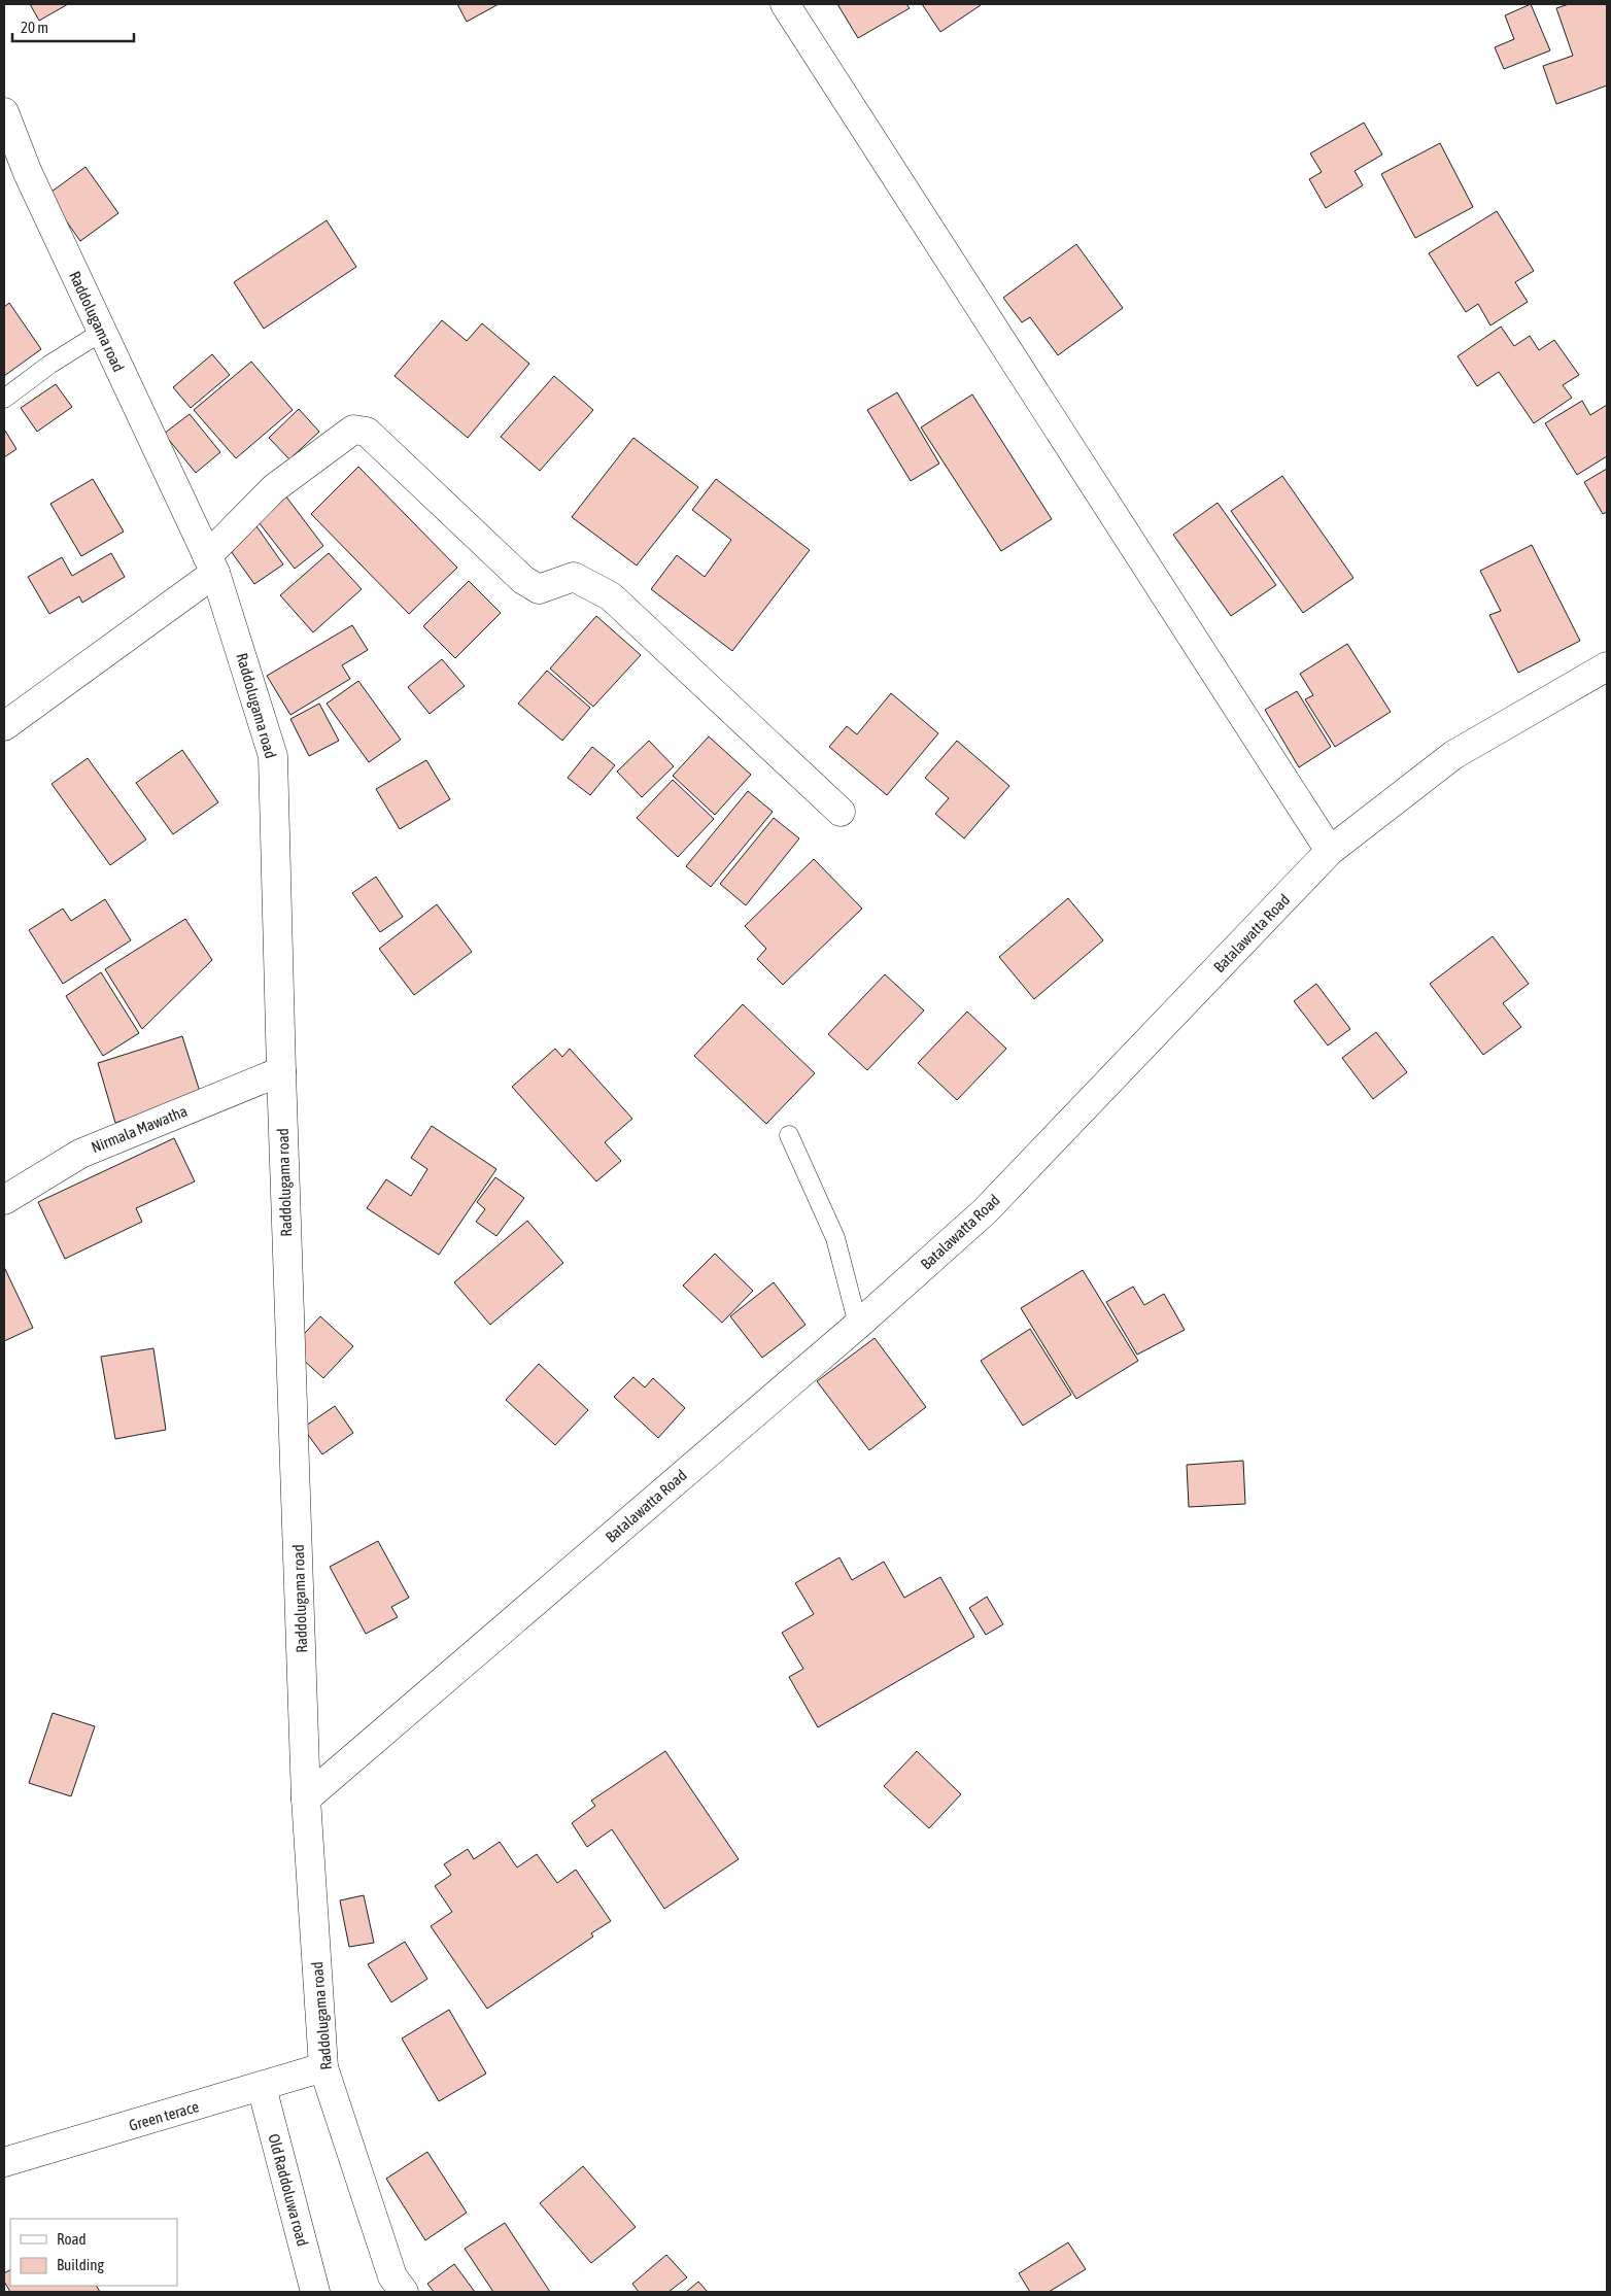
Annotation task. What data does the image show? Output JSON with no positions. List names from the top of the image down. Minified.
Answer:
{"streets":{"street":["Raddolugama road","Batalawatta Road","Nirmala Mawatha","Green terace","Old Raddoluwa road"]},"crossings":[["Raddolugama road","Batalawatta Road"],["Raddolugama road","Nirmala Mawatha"],["Raddolugama road","Green terace"],["Green terace","Old Raddoluwa road"]],"legend":["Road","Building"],"scale_bar":"20 m"}
